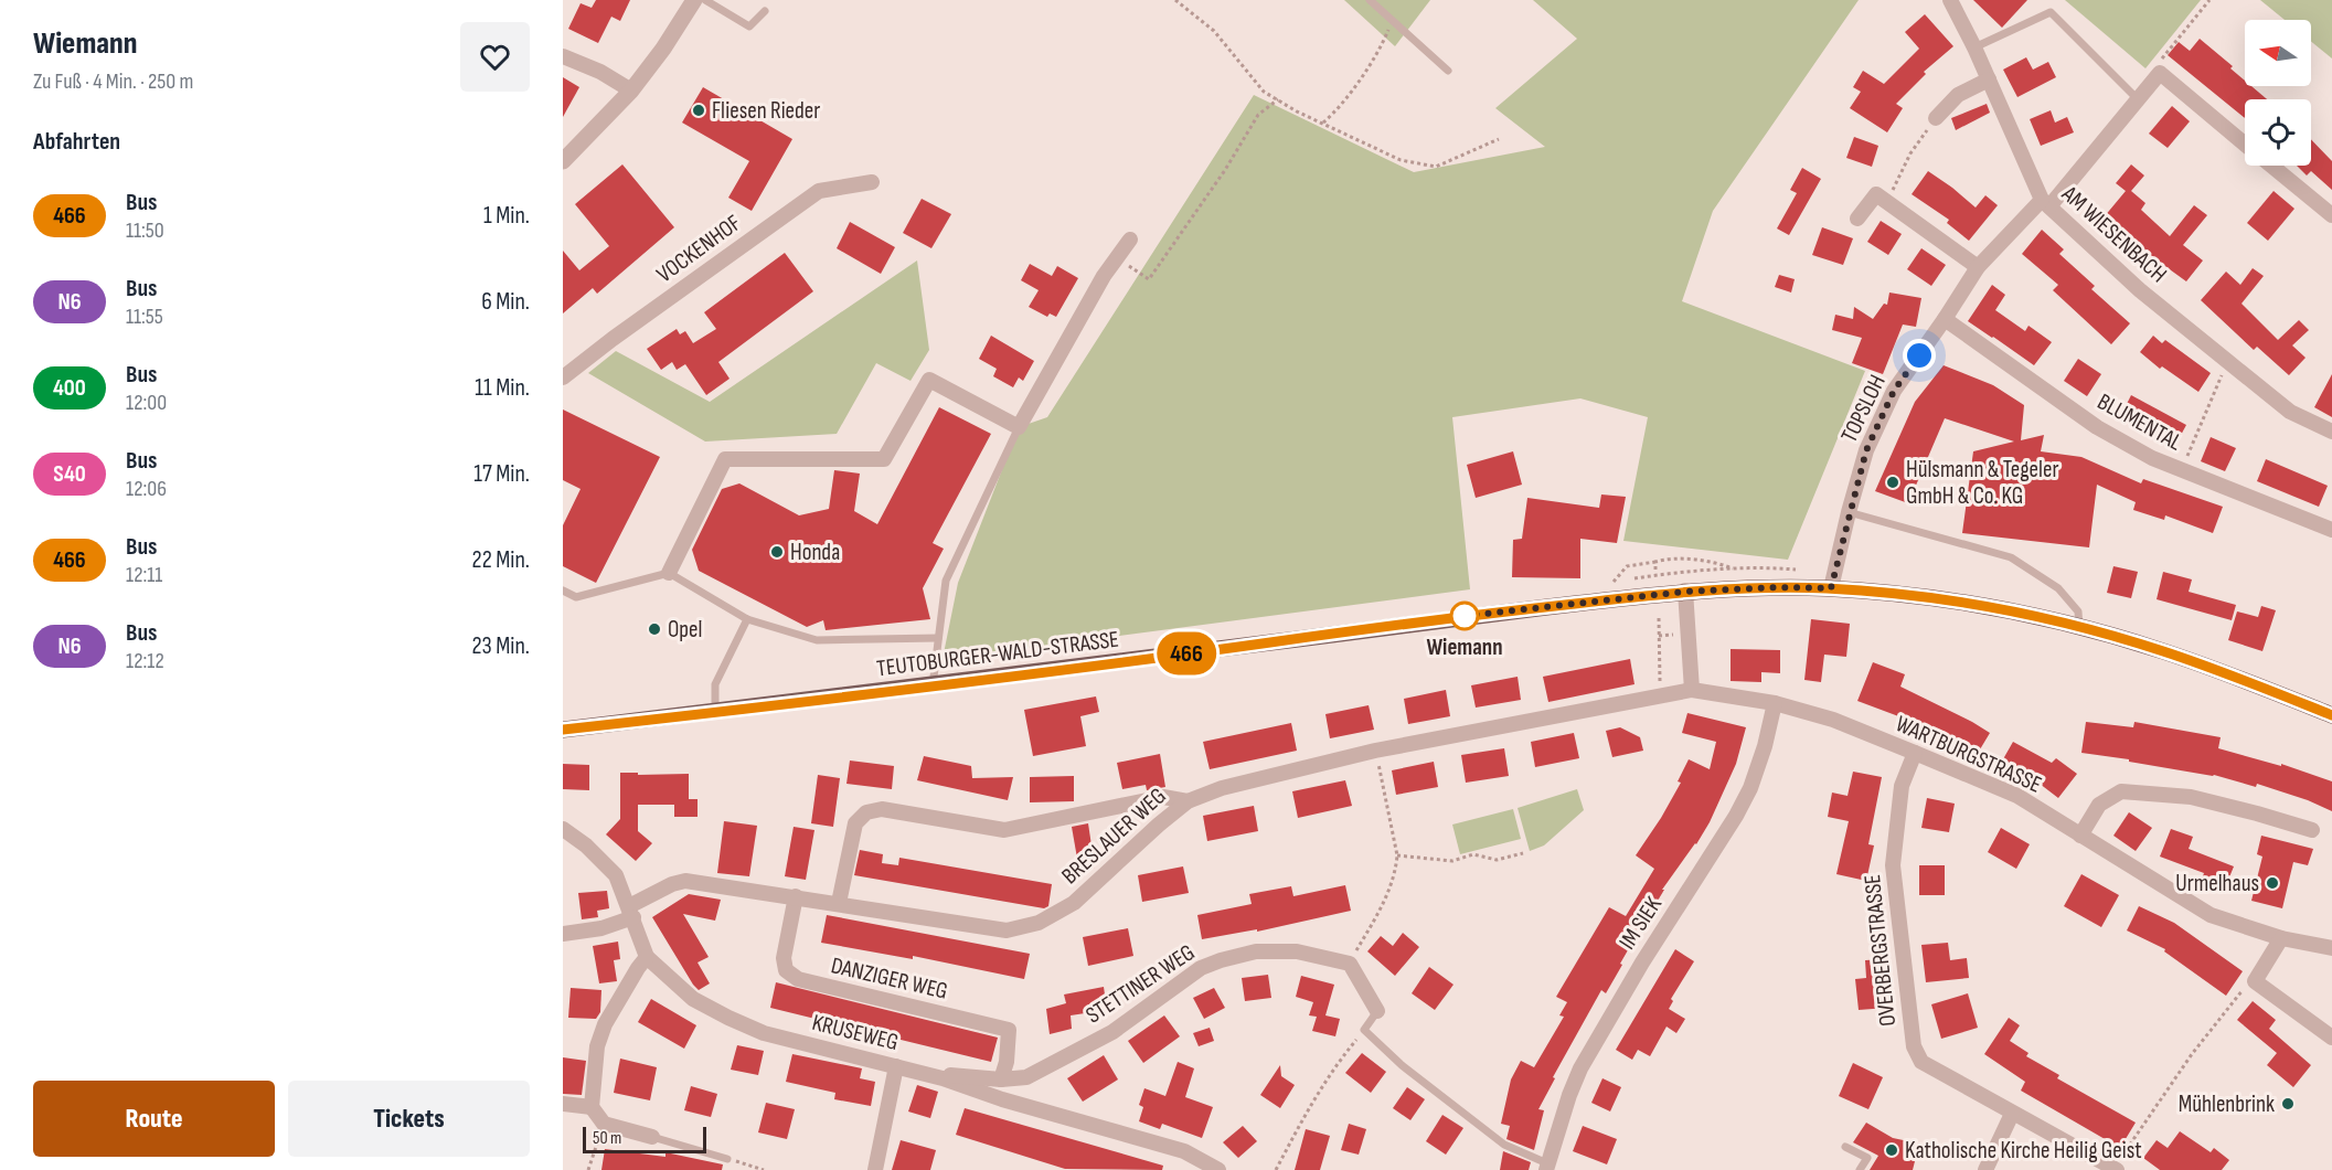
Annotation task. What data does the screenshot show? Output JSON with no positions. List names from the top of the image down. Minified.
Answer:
{"streets":{"main road":["TEUTOBURGER-WALD-STRASSE"],"street":["AM WIESENBACH","VOCKENHOF","TOPSLOH","BLUMENTAL","WARTBURGSTRASSE","BRESLAUER WEG","IM SIEK","OVERBERGSTRASSE","DANZIGER WEG","STETTINER WEG","KRUSEWEG"]},"crossings":[["AM WIESENBACH","TOPSLOH"],["TOPSLOH","BLUMENTAL"],["TOPSLOH","TEUTOBURGER-WALD-STRASSE"],["WARTBURGSTRASSE","BRESLAUER WEG"],["WARTBURGSTRASSE","IM SIEK"],["WARTBURGSTRASSE","OVERBERGSTRASSE"],["BRESLAUER WEG","DANZIGER WEG"],["BRESLAUER WEG","KRUSEWEG"],["DANZIGER WEG","STETTINER WEG"]],"places":["Fliesen Rieder","Hülsmann & Tegeler GmbH & Co. KG","Honda","Wiemann","Opel","Urmelhaus","Mühlenbrink","Katholische Kirche Heilig Geist"],"lines":["bus line 466"],"scale_bar":"50 m","north":"left","page":{"heading":[["Wiemann","Zu Fuß · 4 Min. · 250 m"],"Abfahrten"],"on_map":"466","list":[{"mark":"466","name":"Bus","note":"11:50","value":"1 Min."},{"mark":"N6","name":"Bus","note":"11:55","value":"6 Min."},{"mark":"400","name":"Bus","note":"12:00","value":"11 Min."},{"mark":"S40","name":"Bus","note":"12:06","value":"17 Min."},{"mark":"466","name":"Bus","note":"12:11","value":"22 Min."},{"mark":"N6","name":"Bus","note":"12:12","value":"23 Min."}],"buttons":["Route","Tickets"],"scale":"50 m"}}
